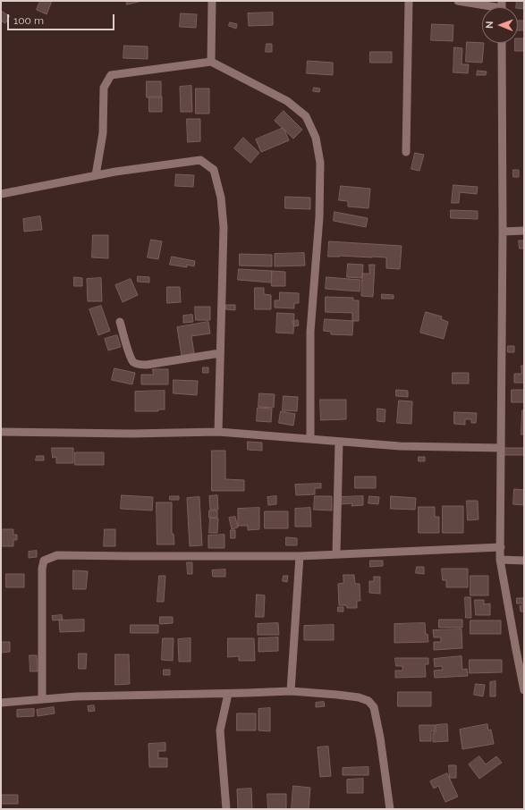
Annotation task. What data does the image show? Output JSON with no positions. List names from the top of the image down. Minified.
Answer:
{"scale_bar":"100 m","north":"left"}
